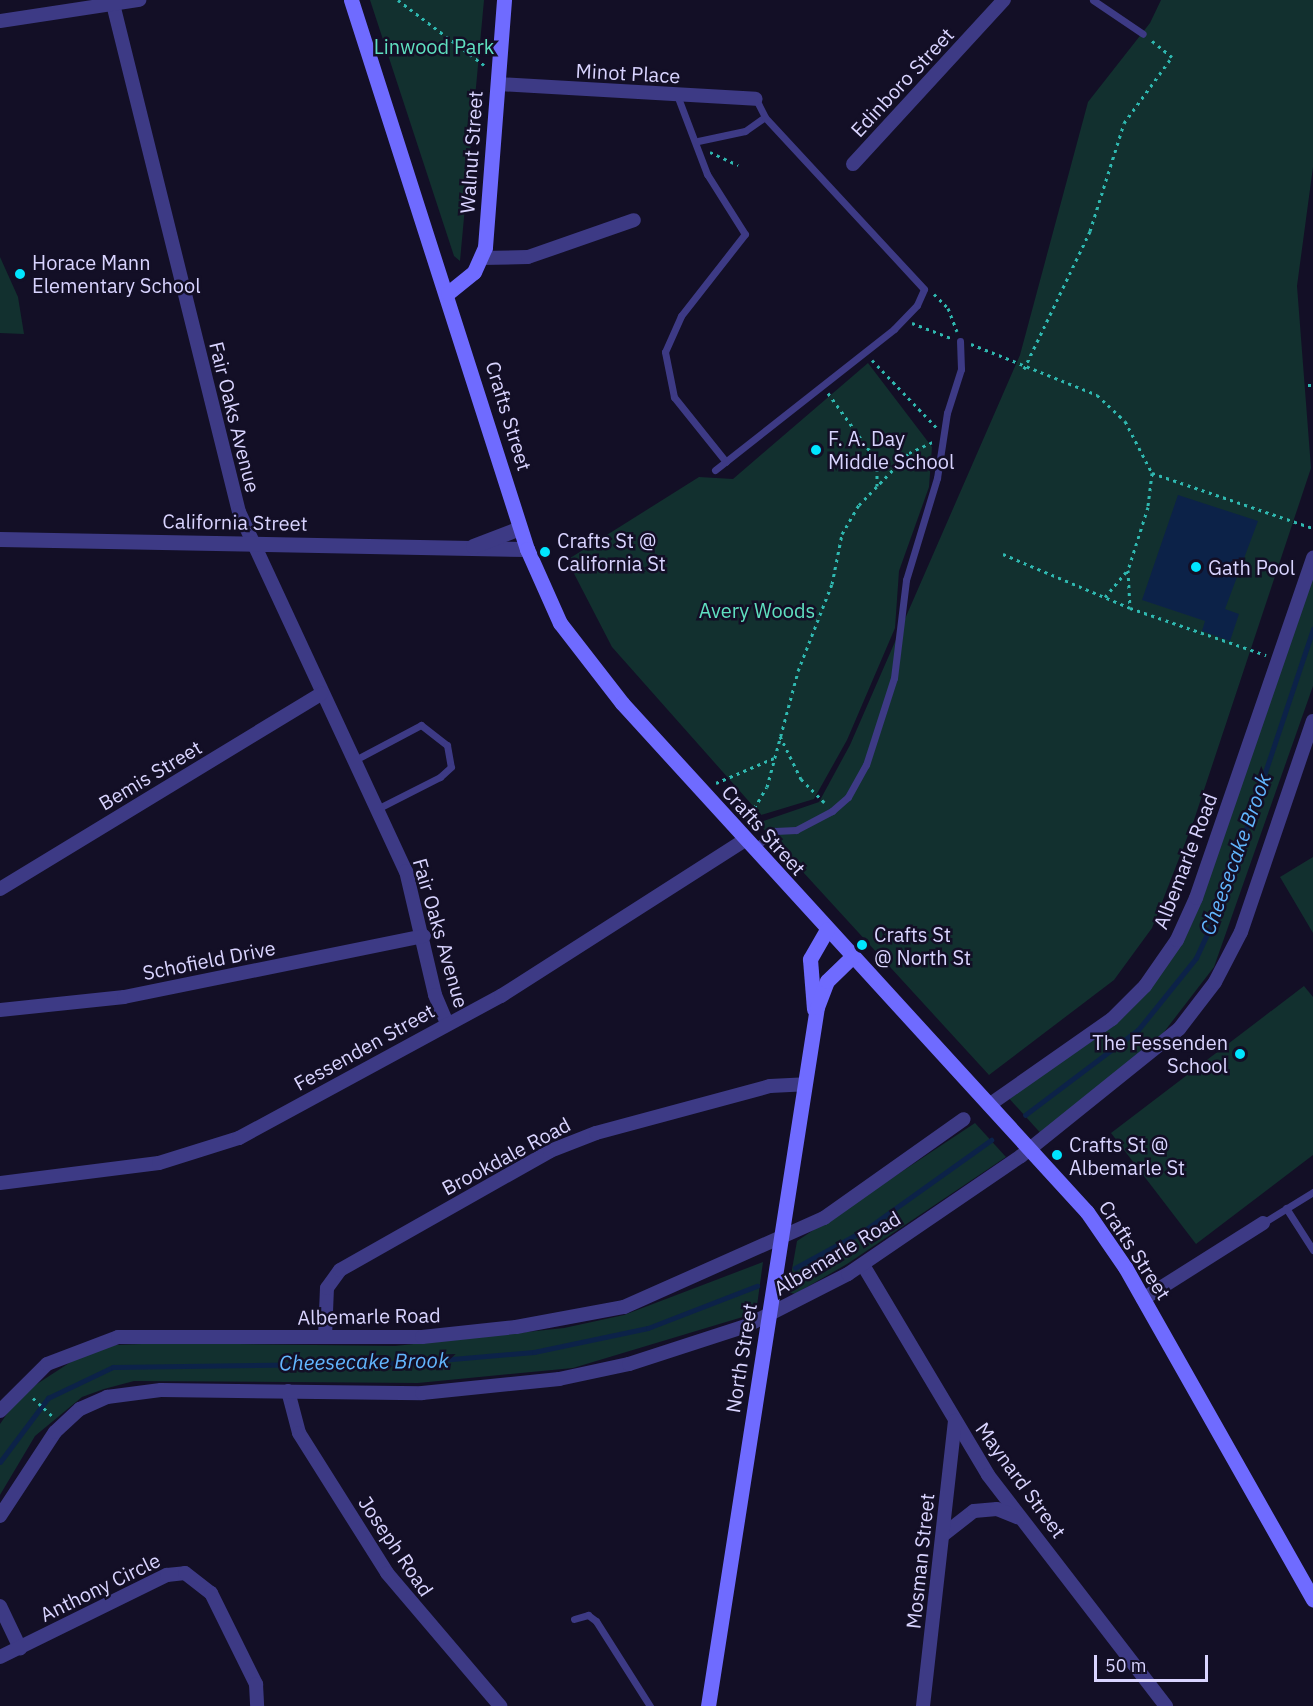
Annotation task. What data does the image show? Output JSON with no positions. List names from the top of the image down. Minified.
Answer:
{"streets":{"main road":["Walnut Street","Crafts Street","North Street"],"street":["Minot Place","Edinboro Street","Fair Oaks Avenue","California Street","Bemis Street","Albemarle Road","Schofield Drive","Fessenden Street","Brookdale Road","Maynard Street","Joseph Road","Mosman Street","Anthony Circle"]},"crossings":[["Minot Place","Walnut Street"],["Crafts Street","California Street"],["Crafts Street","Albemarle Road"],["Crafts Street","Fessenden Street"],["Crafts Street","North Street"],["Fair Oaks Avenue","California Street"],["Fair Oaks Avenue","Bemis Street"],["Fair Oaks Avenue","Schofield Drive"],["Fair Oaks Avenue","Fessenden Street"],["Albemarle Road","Brookdale Road"],["Albemarle Road","North Street"],["Albemarle Road","Maynard Street"],["Albemarle Road","Joseph Road"],["Brookdale Road","North Street"],["Maynard Street","Mosman Street"]],"water":["Cheesecake Brook"],"parks":["Linwood Park","Avery Woods"],"places":["Horace Mann Elementary School","F. A. Day Middle School","Crafts St @ California St","Gath Pool","Crafts St @ North St","The Fessenden School","Crafts St @ Albemarle St"],"scale_bar":"50 m"}
